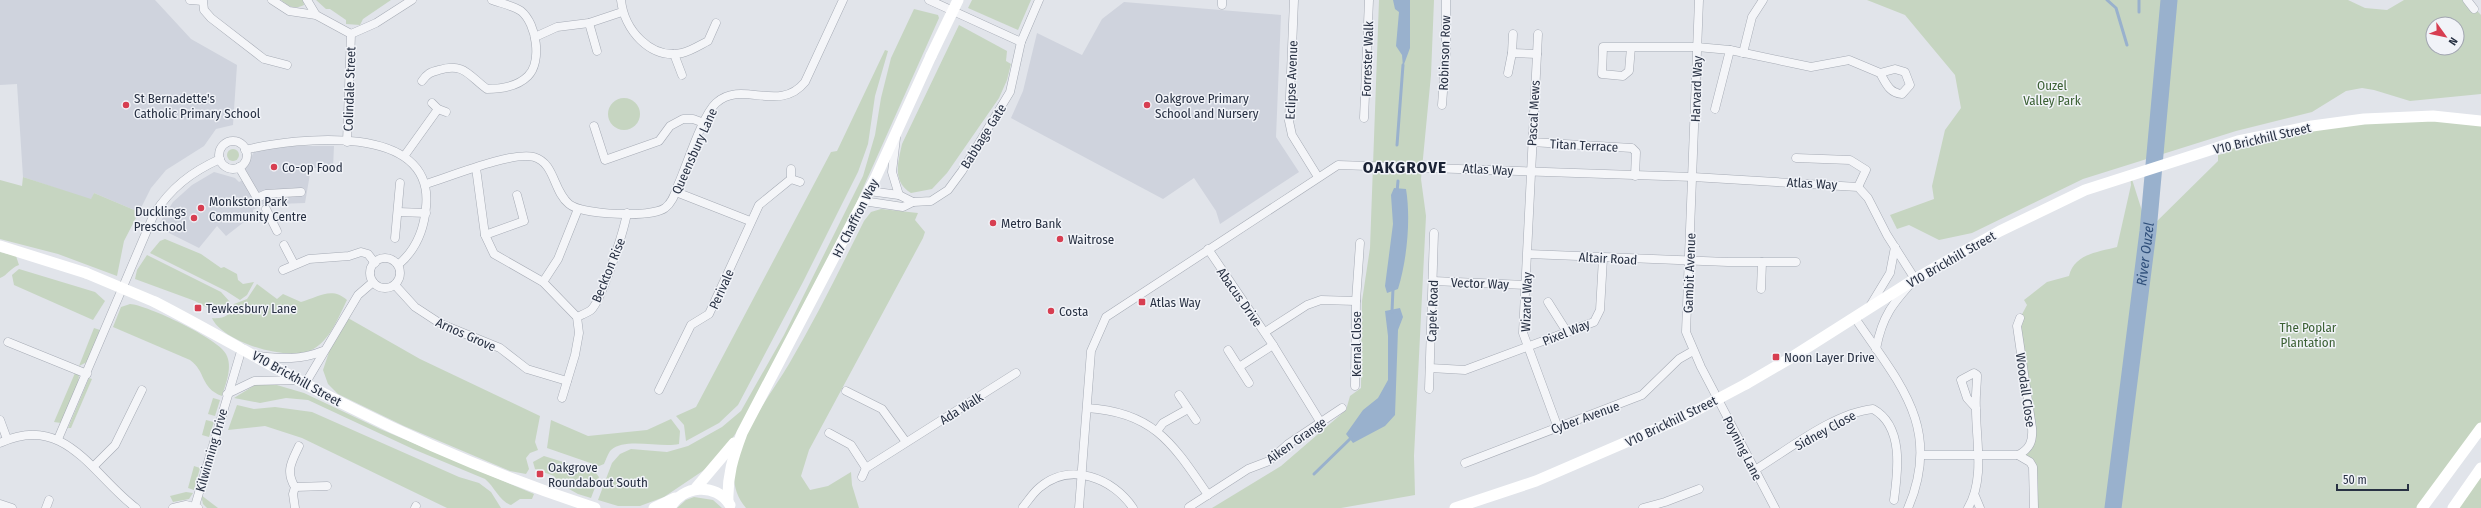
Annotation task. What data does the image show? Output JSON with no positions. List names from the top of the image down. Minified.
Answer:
{"streets":{"street":["Robinson Row","Forrester Walk","Eclipse Avenue","Colindale Street","Harvard Way","Pascal Mews","Babbage Gate","V10 Brickhill Street","Titan Terrace","Queensbury Lane","Atlas Way","H7 Chaffron Way","Altair Road","Beckton Rise","Gambit Avenue","Vector Way","Perivale","Abacus Drive","Wizard Way","Capek Road","Pixel Way","Arnos Grove","Kernal Close","Woodall Close","Ada Walk","Cyber Avenue","Sidney Close","Aiken Grange","Poyning Lane","Kilwinning Drive"]},"crossings":[["Eclipse Avenue","Atlas Way"],["Harvard Way","Atlas Way"],["Harvard Way","Gambit Avenue"],["Pascal Mews","Titan Terrace"],["Pascal Mews","Atlas Way"],["Pascal Mews","Wizard Way"],["Babbage Gate","H7 Chaffron Way"],["V10 Brickhill Street","Kilwinning Drive"],["Titan Terrace","Atlas Way"],["Queensbury Lane","Beckton Rise"],["Atlas Way","Gambit Avenue"],["Atlas Way","Abacus Drive"],["Atlas Way","Wizard Way"],["Altair Road","Gambit Avenue"],["Altair Road","Wizard Way"],["Altair Road","Pixel Way"],["Gambit Avenue","Cyber Avenue"],["Gambit Avenue","Poyning Lane"],["Vector Way","Wizard Way"],["Vector Way","Capek Road"],["Abacus Drive","Kernal Close"],["Abacus Drive","Aiken Grange"],["Wizard Way","Pixel Way"],["Wizard Way","Cyber Avenue"],["Capek Road","Pixel Way"],["Sidney Close","Poyning Lane"]],"districts":["OAKGROVE"],"water":["River Ouzel"],"parks":["Ouzel Valley Park","The Poplar Plantation"],"places":{"other":["St Bernadette's Catholic Primary School","Oakgrove Primary School and Nursery","Co-op Food","Monkston Park Community Centre","Ducklings Preschool","Metro Bank","Waitrose","Costa"],"transit":["Atlas Way","Tewkesbury Lane","Noon Layer Drive","Oakgrove Roundabout South"]},"scale_bar":"50 m","north":"bottom right"}
